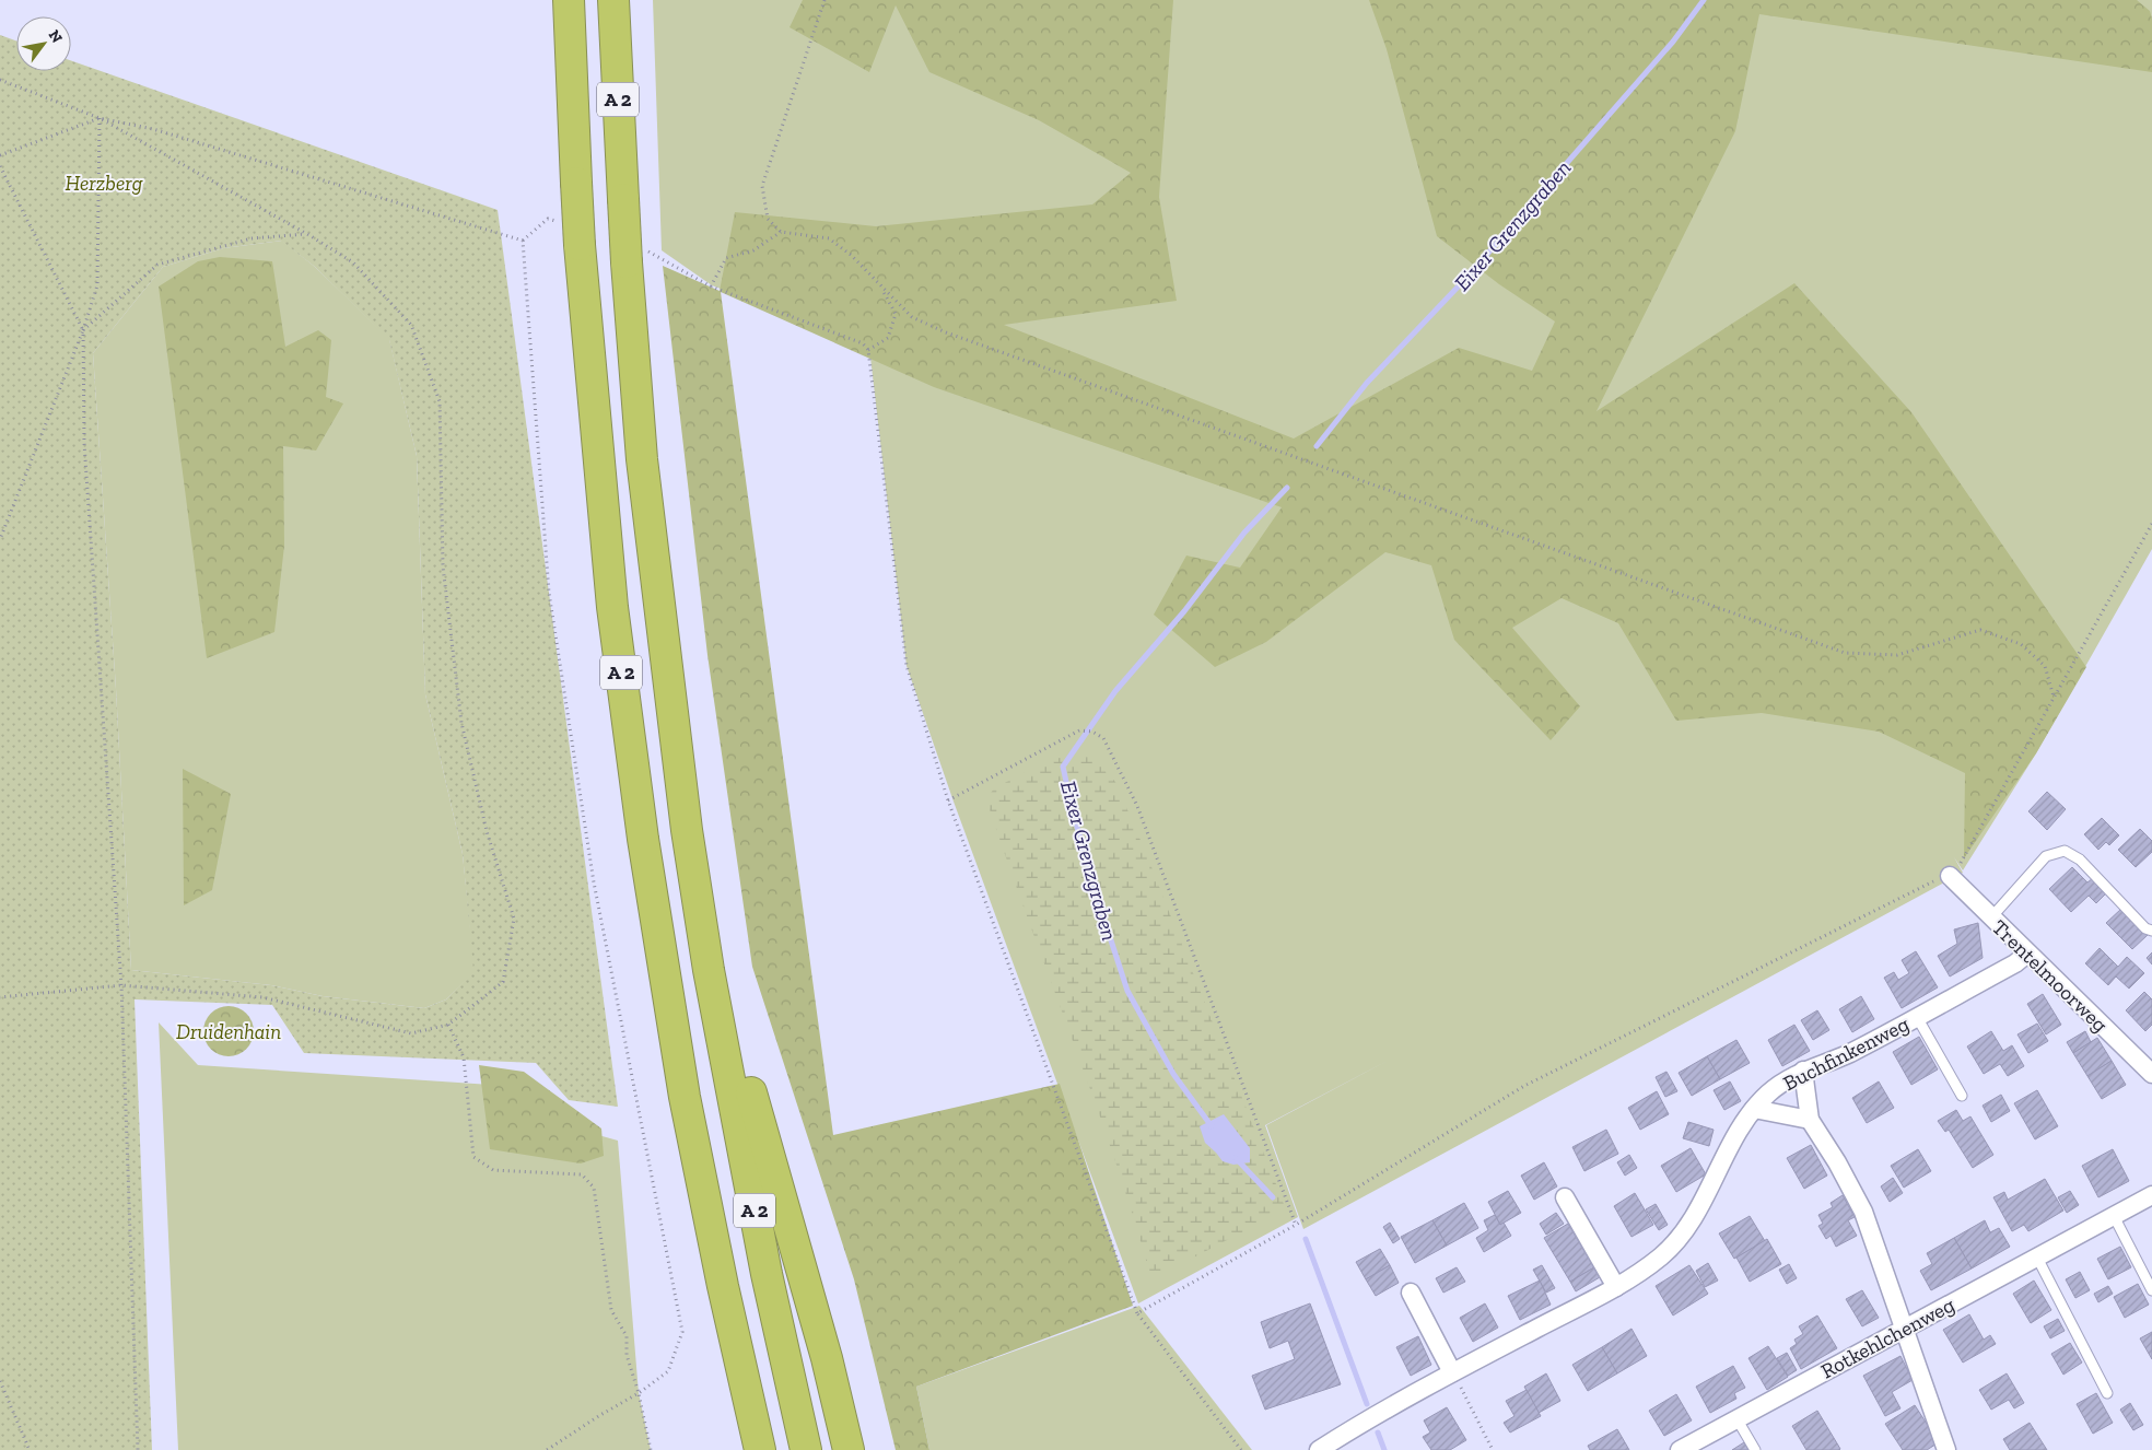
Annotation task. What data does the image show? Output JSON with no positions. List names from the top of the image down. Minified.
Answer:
{"streets":{"highway":["A 2"],"street":["Trentelmoorweg","Buchfinkenweg","Rotkehlchenweg"]},"crossings":[["Trentelmoorweg","Buchfinkenweg"]],"water":["Eixer Grenzgraben"],"parks":["Herzberg","Druidenhain"],"north":"top right"}
